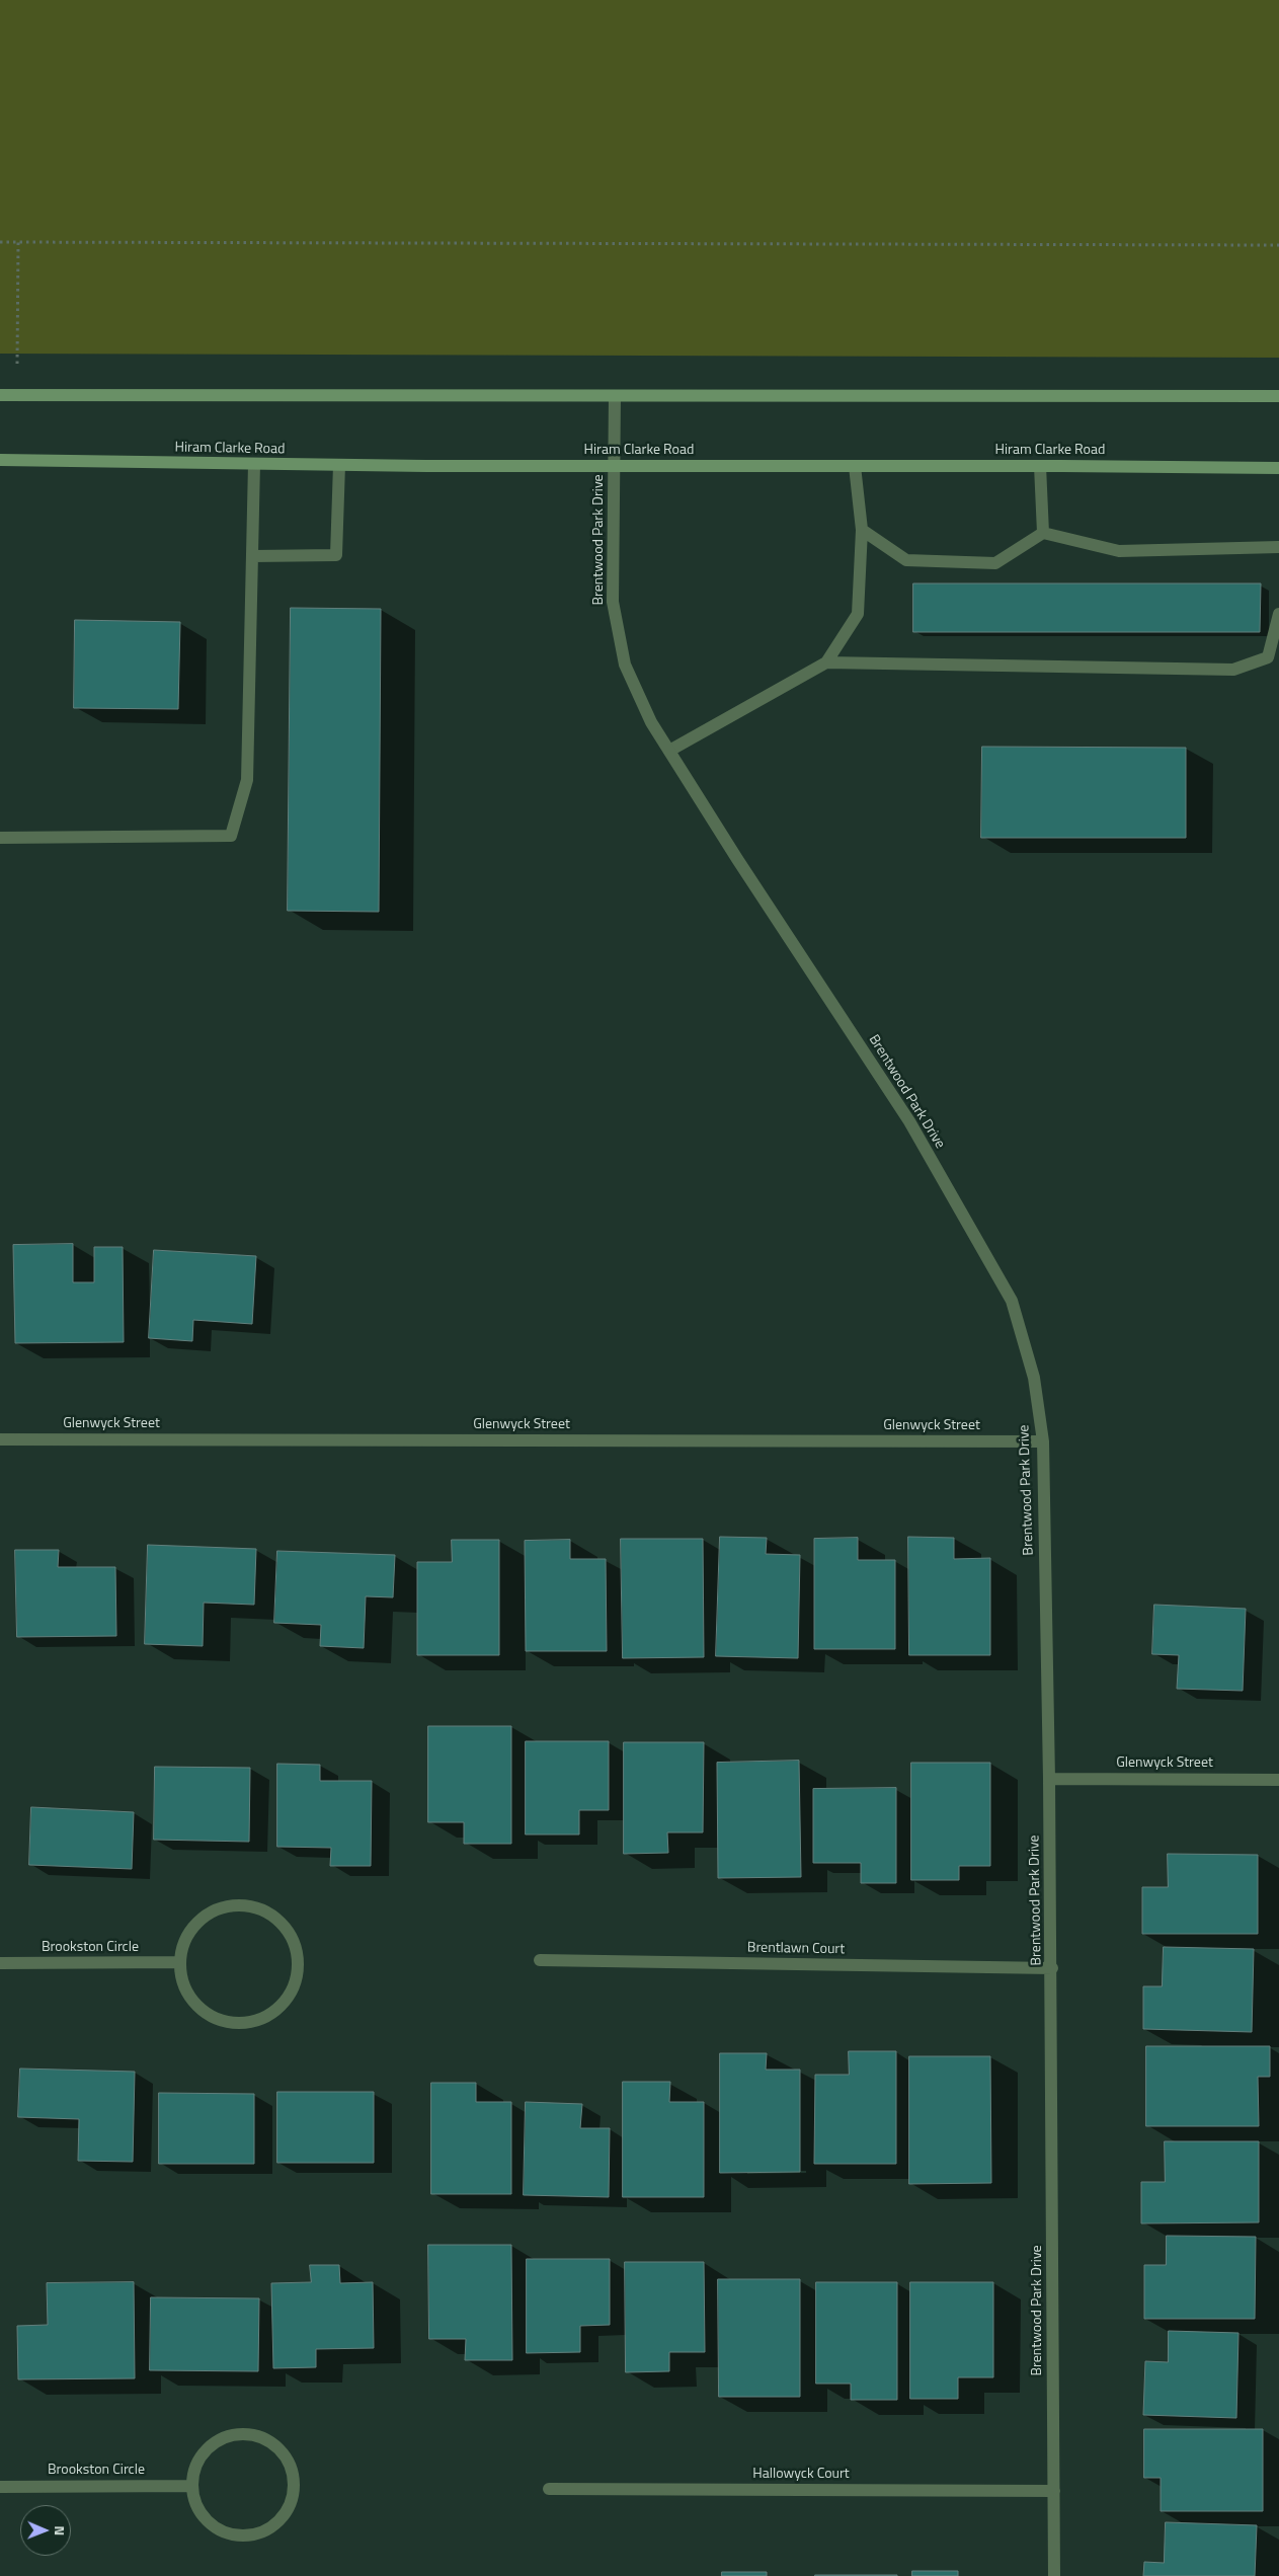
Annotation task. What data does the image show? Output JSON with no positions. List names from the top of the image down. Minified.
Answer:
{"streets":{"main road":["Hiram Clarke Road"],"street":["Brentwood Park Drive","Glenwyck Street","Brookston Circle","Brentlawn Court","Hallowyck Court"]},"crossings":[["Hiram Clarke Road","Brentwood Park Drive"],["Brentwood Park Drive","Glenwyck Street"],["Brentwood Park Drive","Brentlawn Court"],["Brentwood Park Drive","Hallowyck Court"]],"north":"right"}
